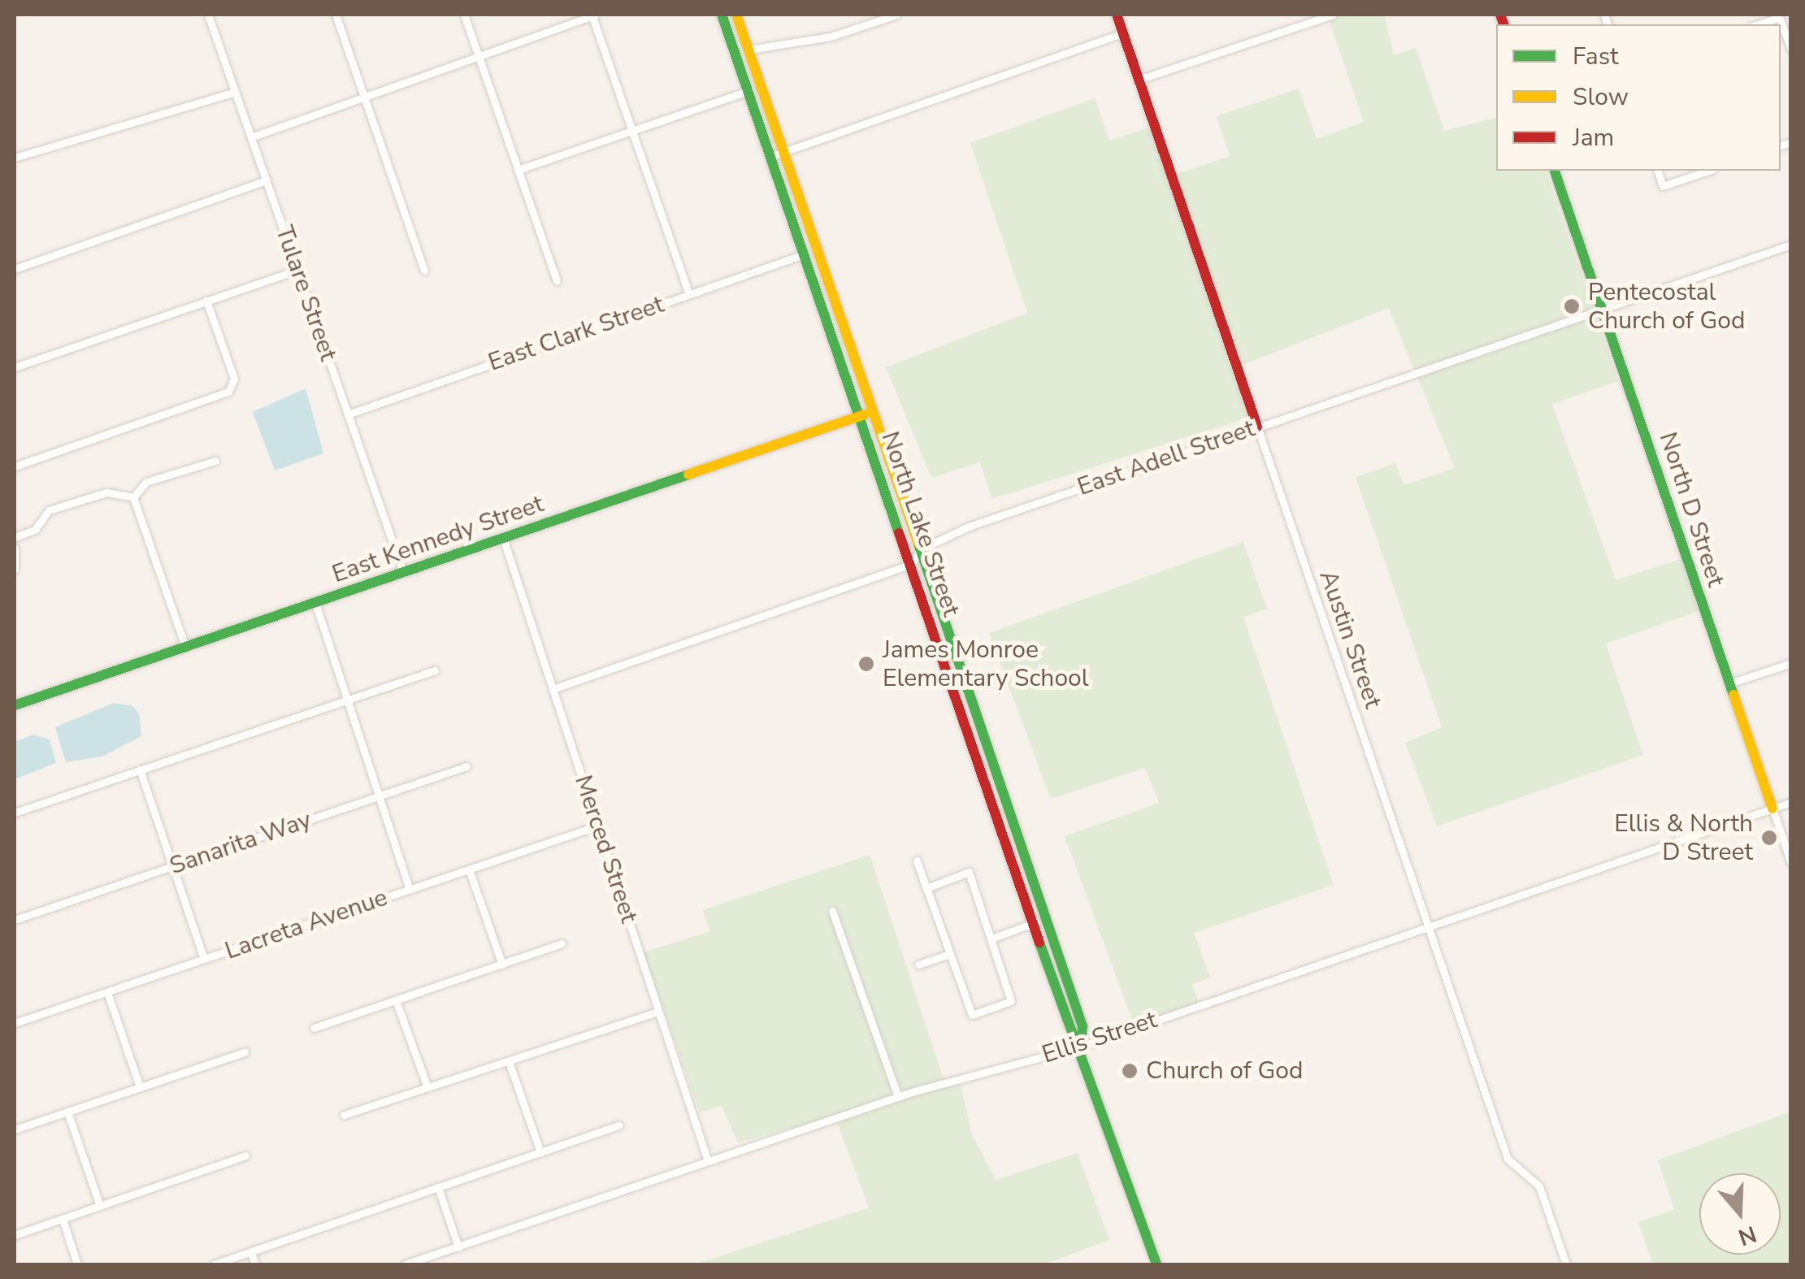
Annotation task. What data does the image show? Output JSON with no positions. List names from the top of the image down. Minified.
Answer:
{"streets":{"street":["Tulare Street","East Clark Street","East Adell Street","North D Street","North Lake Street","East Kennedy Street","Austin Street","Sanarita Way","Merced Street","Lacreta Avenue","Ellis Street"]},"crossings":[["Tulare Street","East Clark Street"],["Tulare Street","East Kennedy Street"],["East Clark Street","North Lake Street"],["East Adell Street","North D Street"],["East Adell Street","North Lake Street"],["East Adell Street","Austin Street"],["North D Street","Ellis Street"],["North Lake Street","East Kennedy Street"],["North Lake Street","Ellis Street"],["East Kennedy Street","Merced Street"],["Austin Street","Ellis Street"],["Merced Street","Lacreta Avenue"],["Merced Street","Ellis Street"]],"places":["Pentecostal Church of God","James Monroe Elementary School","Ellis & North D Street","Church of God"],"legend":["Fast","Slow","Jam"],"north":"bottom"}
